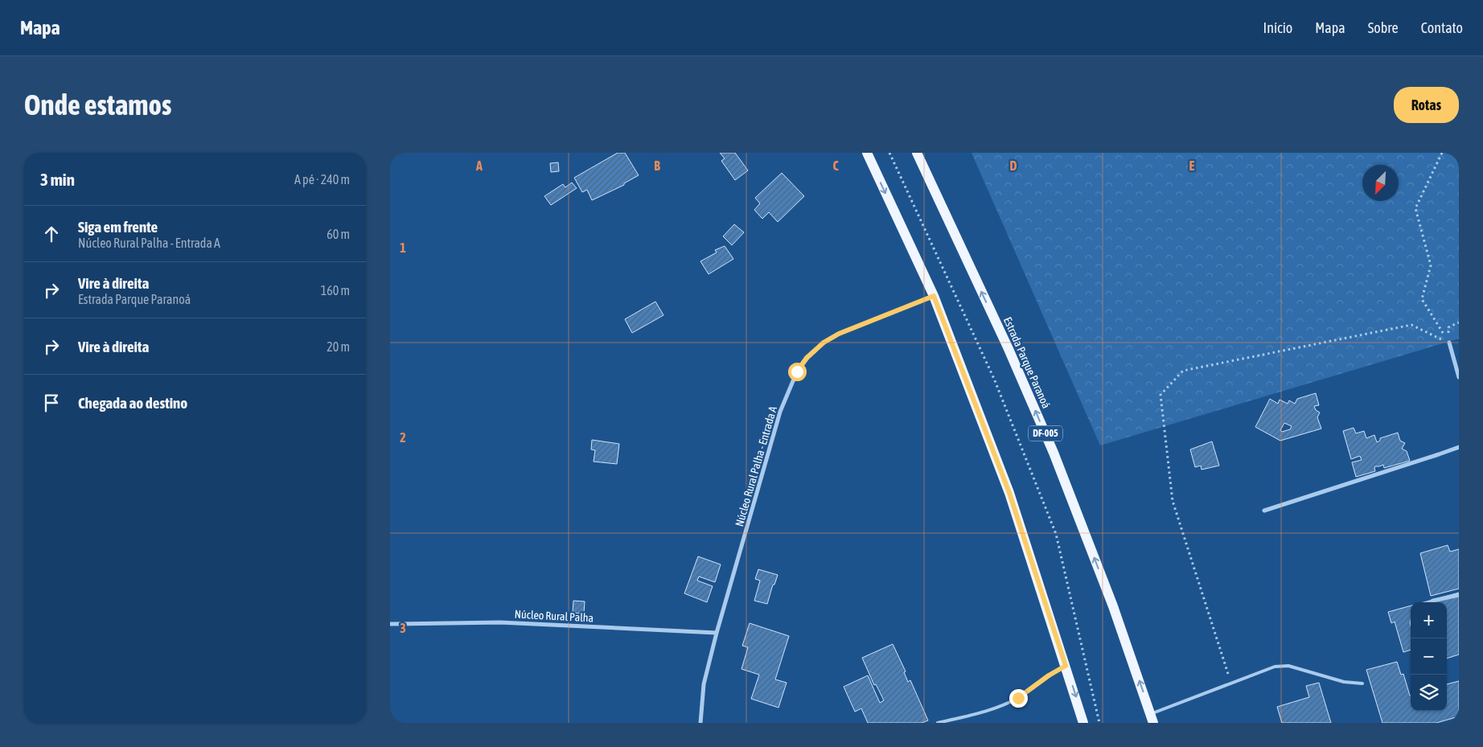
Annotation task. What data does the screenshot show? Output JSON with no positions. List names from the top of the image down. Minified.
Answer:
{"streets":{"main road":["Estrada Parque Paranoá","DF-005"],"street":["Núcleo Rural Palha - Entrada A","Núcleo Rural Palha"]},"crossings":[["Núcleo Rural Palha - Entrada A","Núcleo Rural Palha"]],"north":"bottom left","page":{"header":"Mapa","nav":["Início","Mapa","Sobre","Contato"],"buttons":"Rotas","title":"Onde estamos","heading":["3 min","A pé · 240 m"],"list":[["Siga em frente","Núcleo Rural Palha - Entrada A","60 m"],["Vire à direita","Estrada Parque Paranoá","160 m"],["Vire à direita","20 m"],"Chegada ao destino"],"map_buttons":["+","−"]},"grid":{"columns":["A","B","C","D","E"],"rows":["1","2","3"]}}
